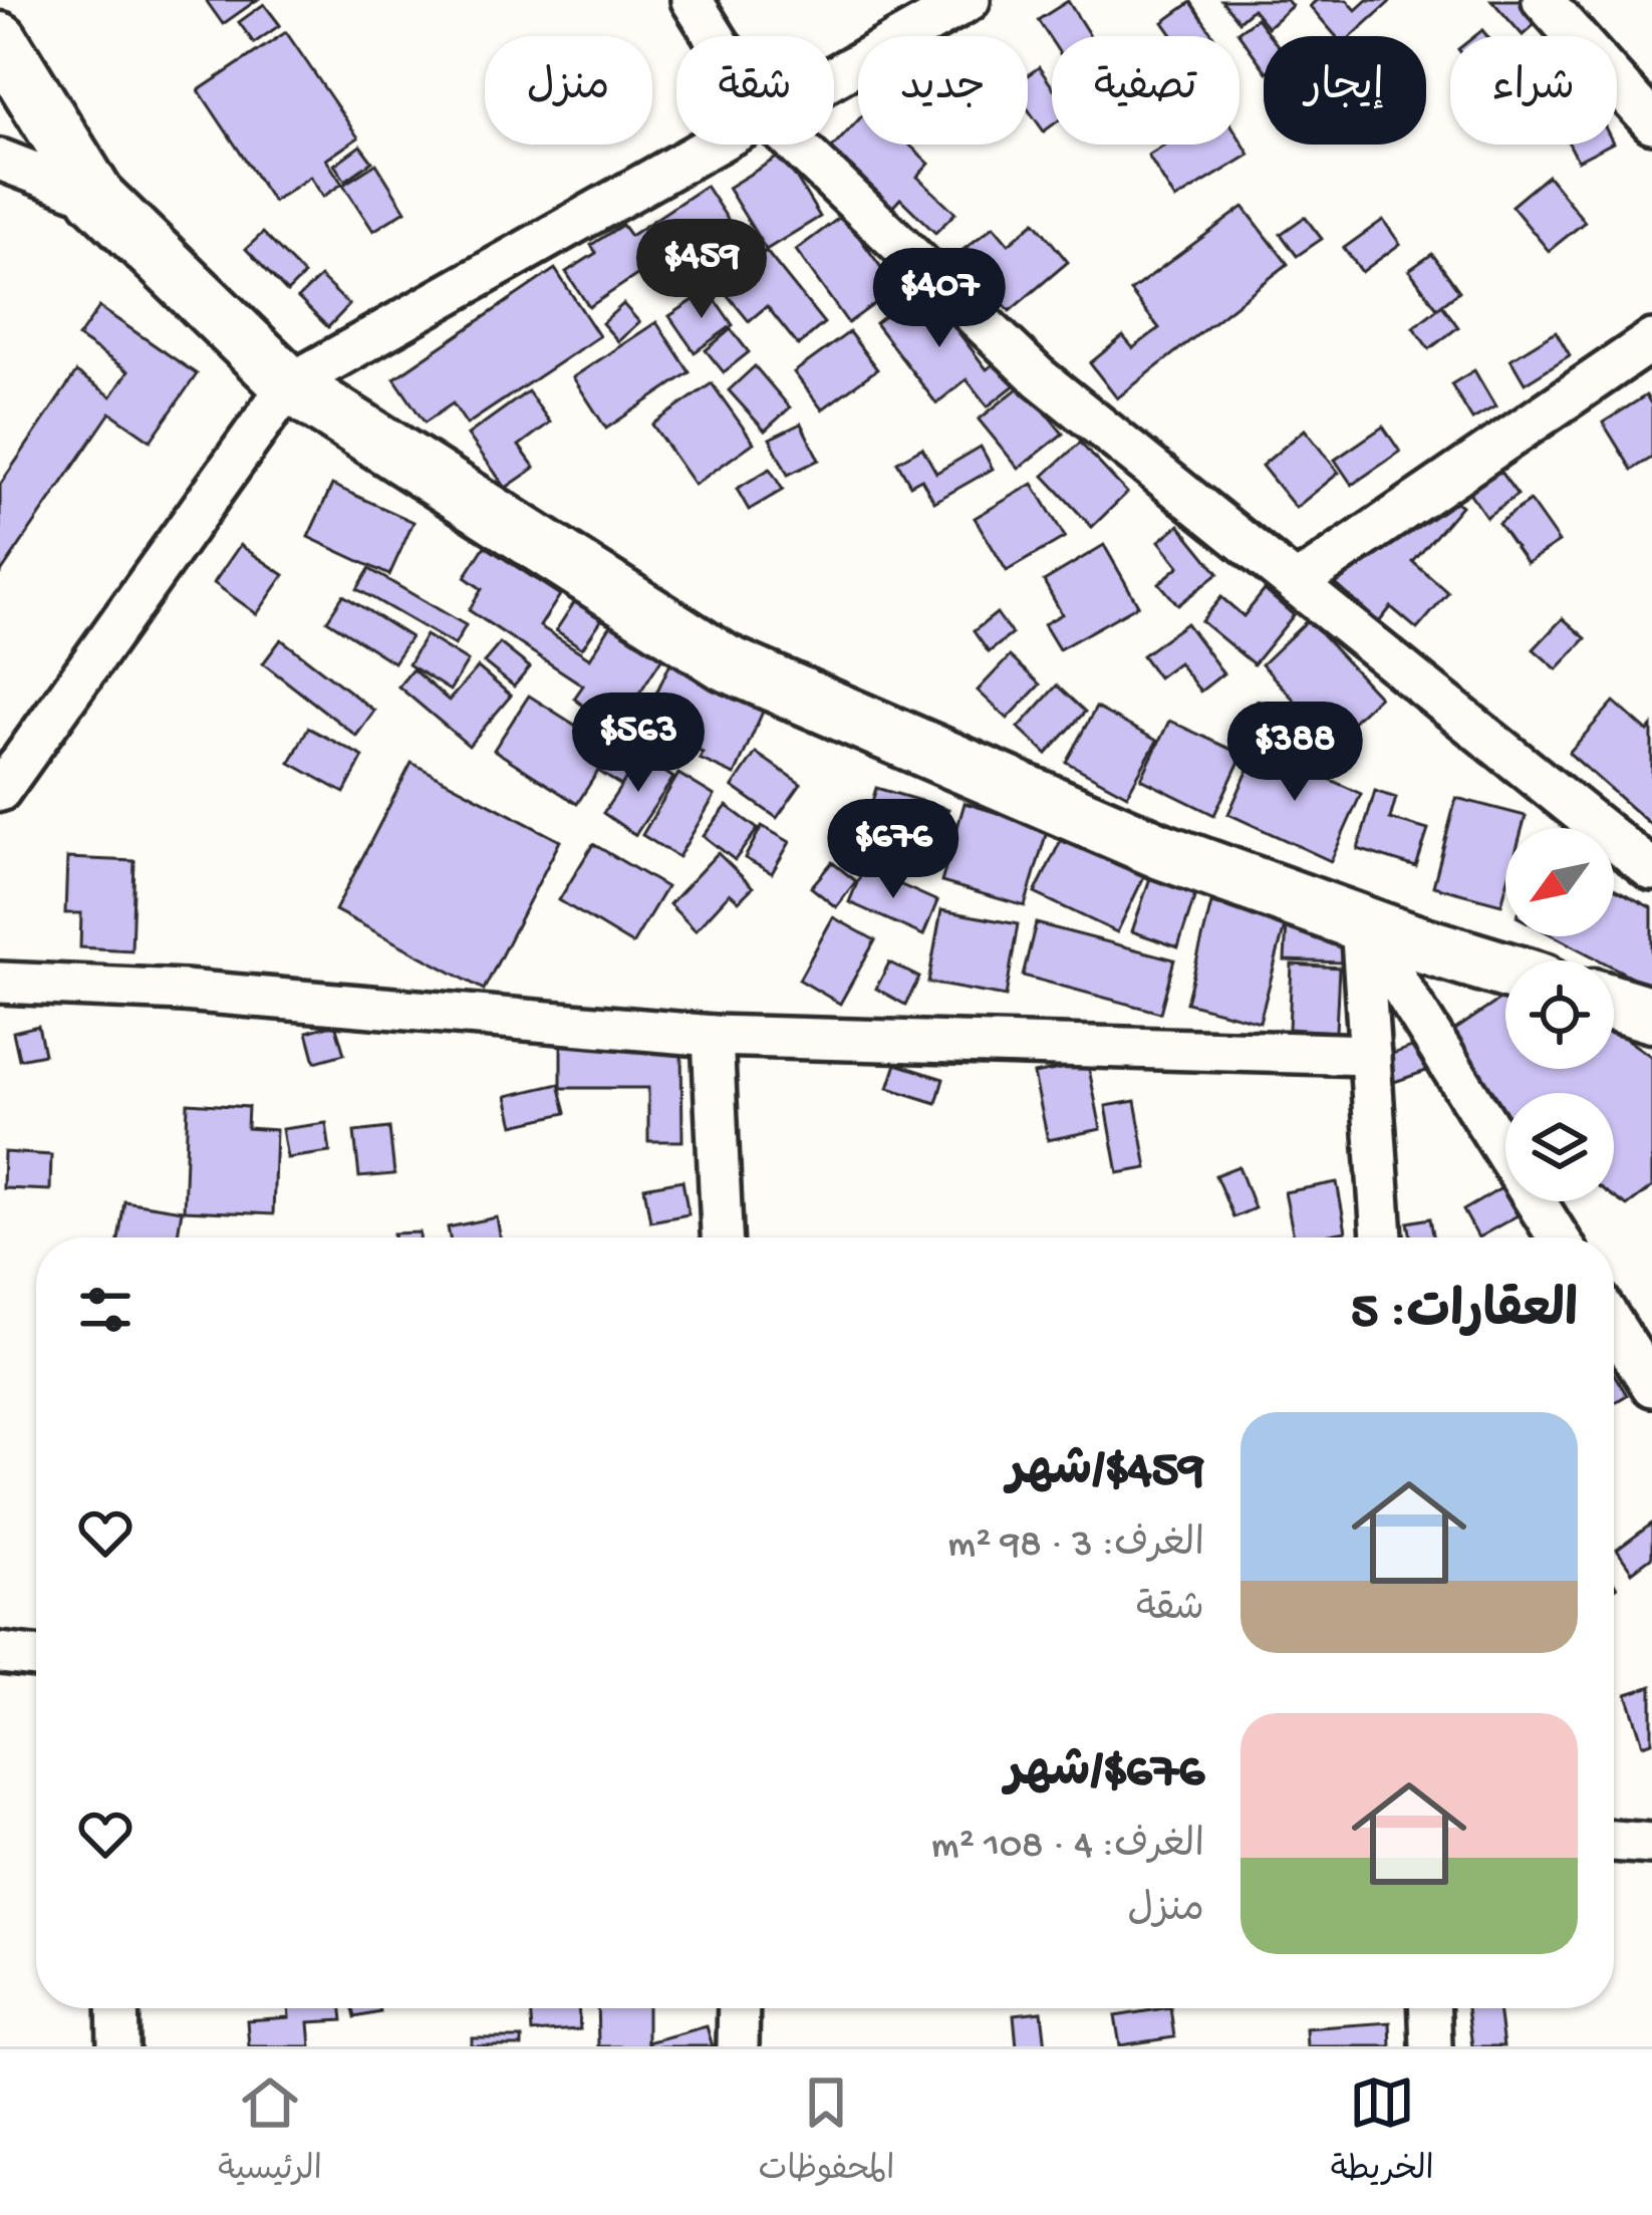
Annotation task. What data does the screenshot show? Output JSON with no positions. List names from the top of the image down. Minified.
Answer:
{"north":"bottom left","page":{"chip":["شراء","إيجار","تصفية","جديد","شقة","منزل"],"price":["$459","$407","$563","$388","$676"],"heading":"العقارات: 5","list":[{"name":"$459/شهر","note":"الغرف: 3 · 98 m² · شقة"},{"name":"$676/شهر","note":"الغرف: 4 · 108 m² · منزل"}],"tabs":["الخريطة","المحفوظات","الرئيسية"]}}
